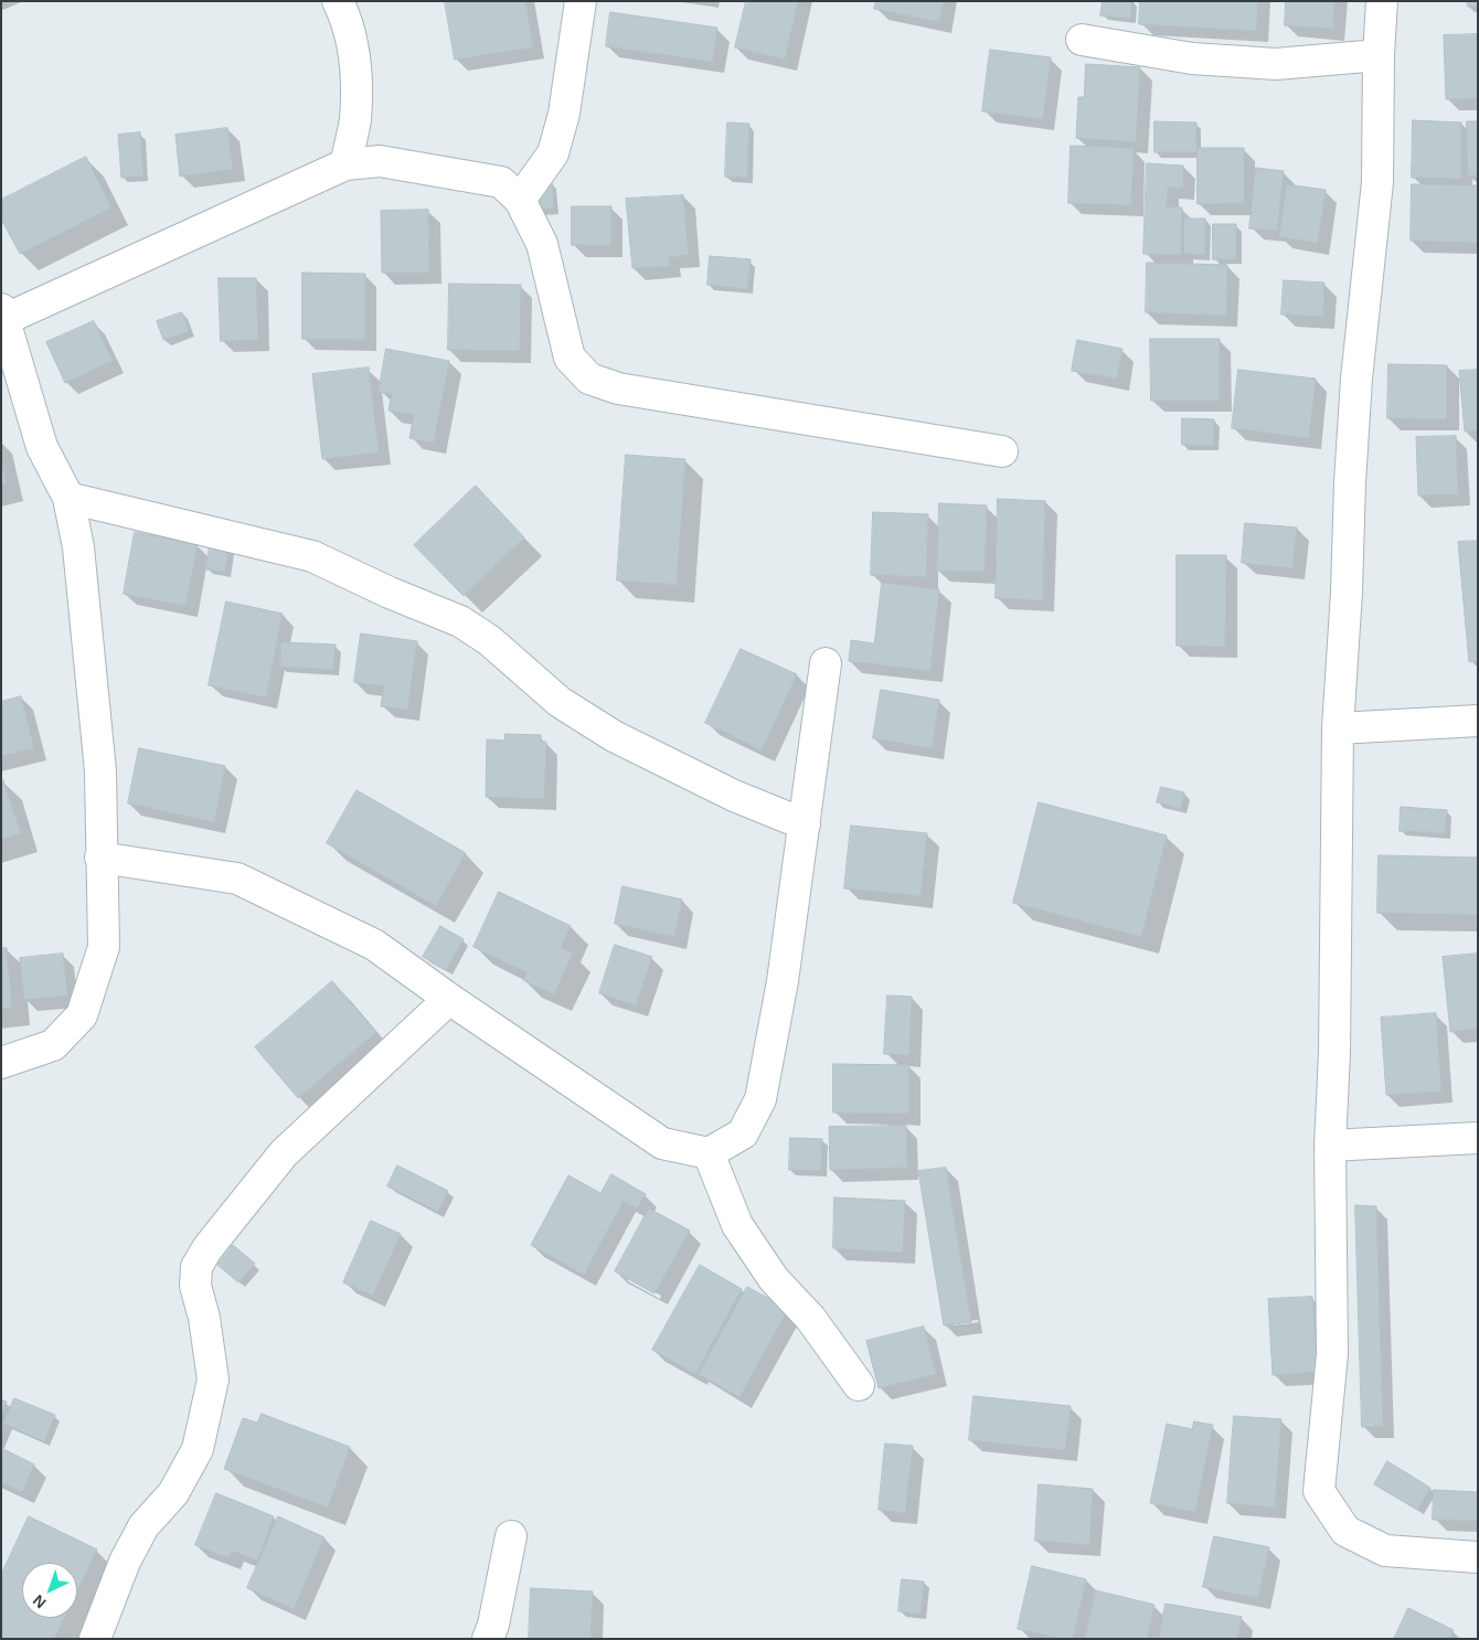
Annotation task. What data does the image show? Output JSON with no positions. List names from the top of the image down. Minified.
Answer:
{"north":"bottom left"}
